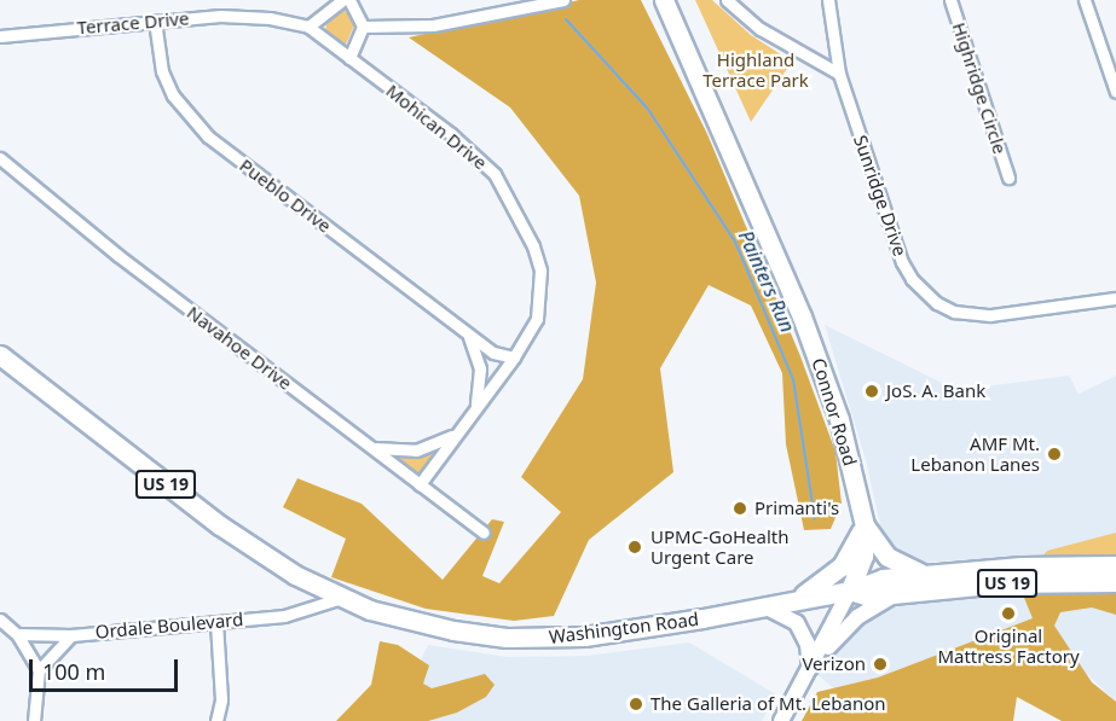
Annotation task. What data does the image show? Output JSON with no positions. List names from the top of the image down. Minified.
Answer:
{"streets":{"main road":["Connor Road","US 19","Washington Road"],"street":["Terrace Drive","Highridge Circle","Mohican Drive","Pueblo Drive","Sunridge Drive","Navahoe Drive","Ordale Boulevard"]},"crossings":[["Terrace Drive","Mohican Drive"],["Terrace Drive","Pueblo Drive"],["Mohican Drive","Pueblo Drive"],["Mohican Drive","Navahoe Drive"],["Connor Road","Washington Road"],["Ordale Boulevard","Washington Road"]],"water":["Painters Run"],"parks":["Highland Terrace Park"],"places":["JoS. A. Bank","AMF Mt. Lebanon Lanes","Primanti's","UPMC-GoHealth Urgent Care","Original Mattress Factory","Verizon","The Galleria of Mt. Lebanon"],"scale_bar":"100 m"}
